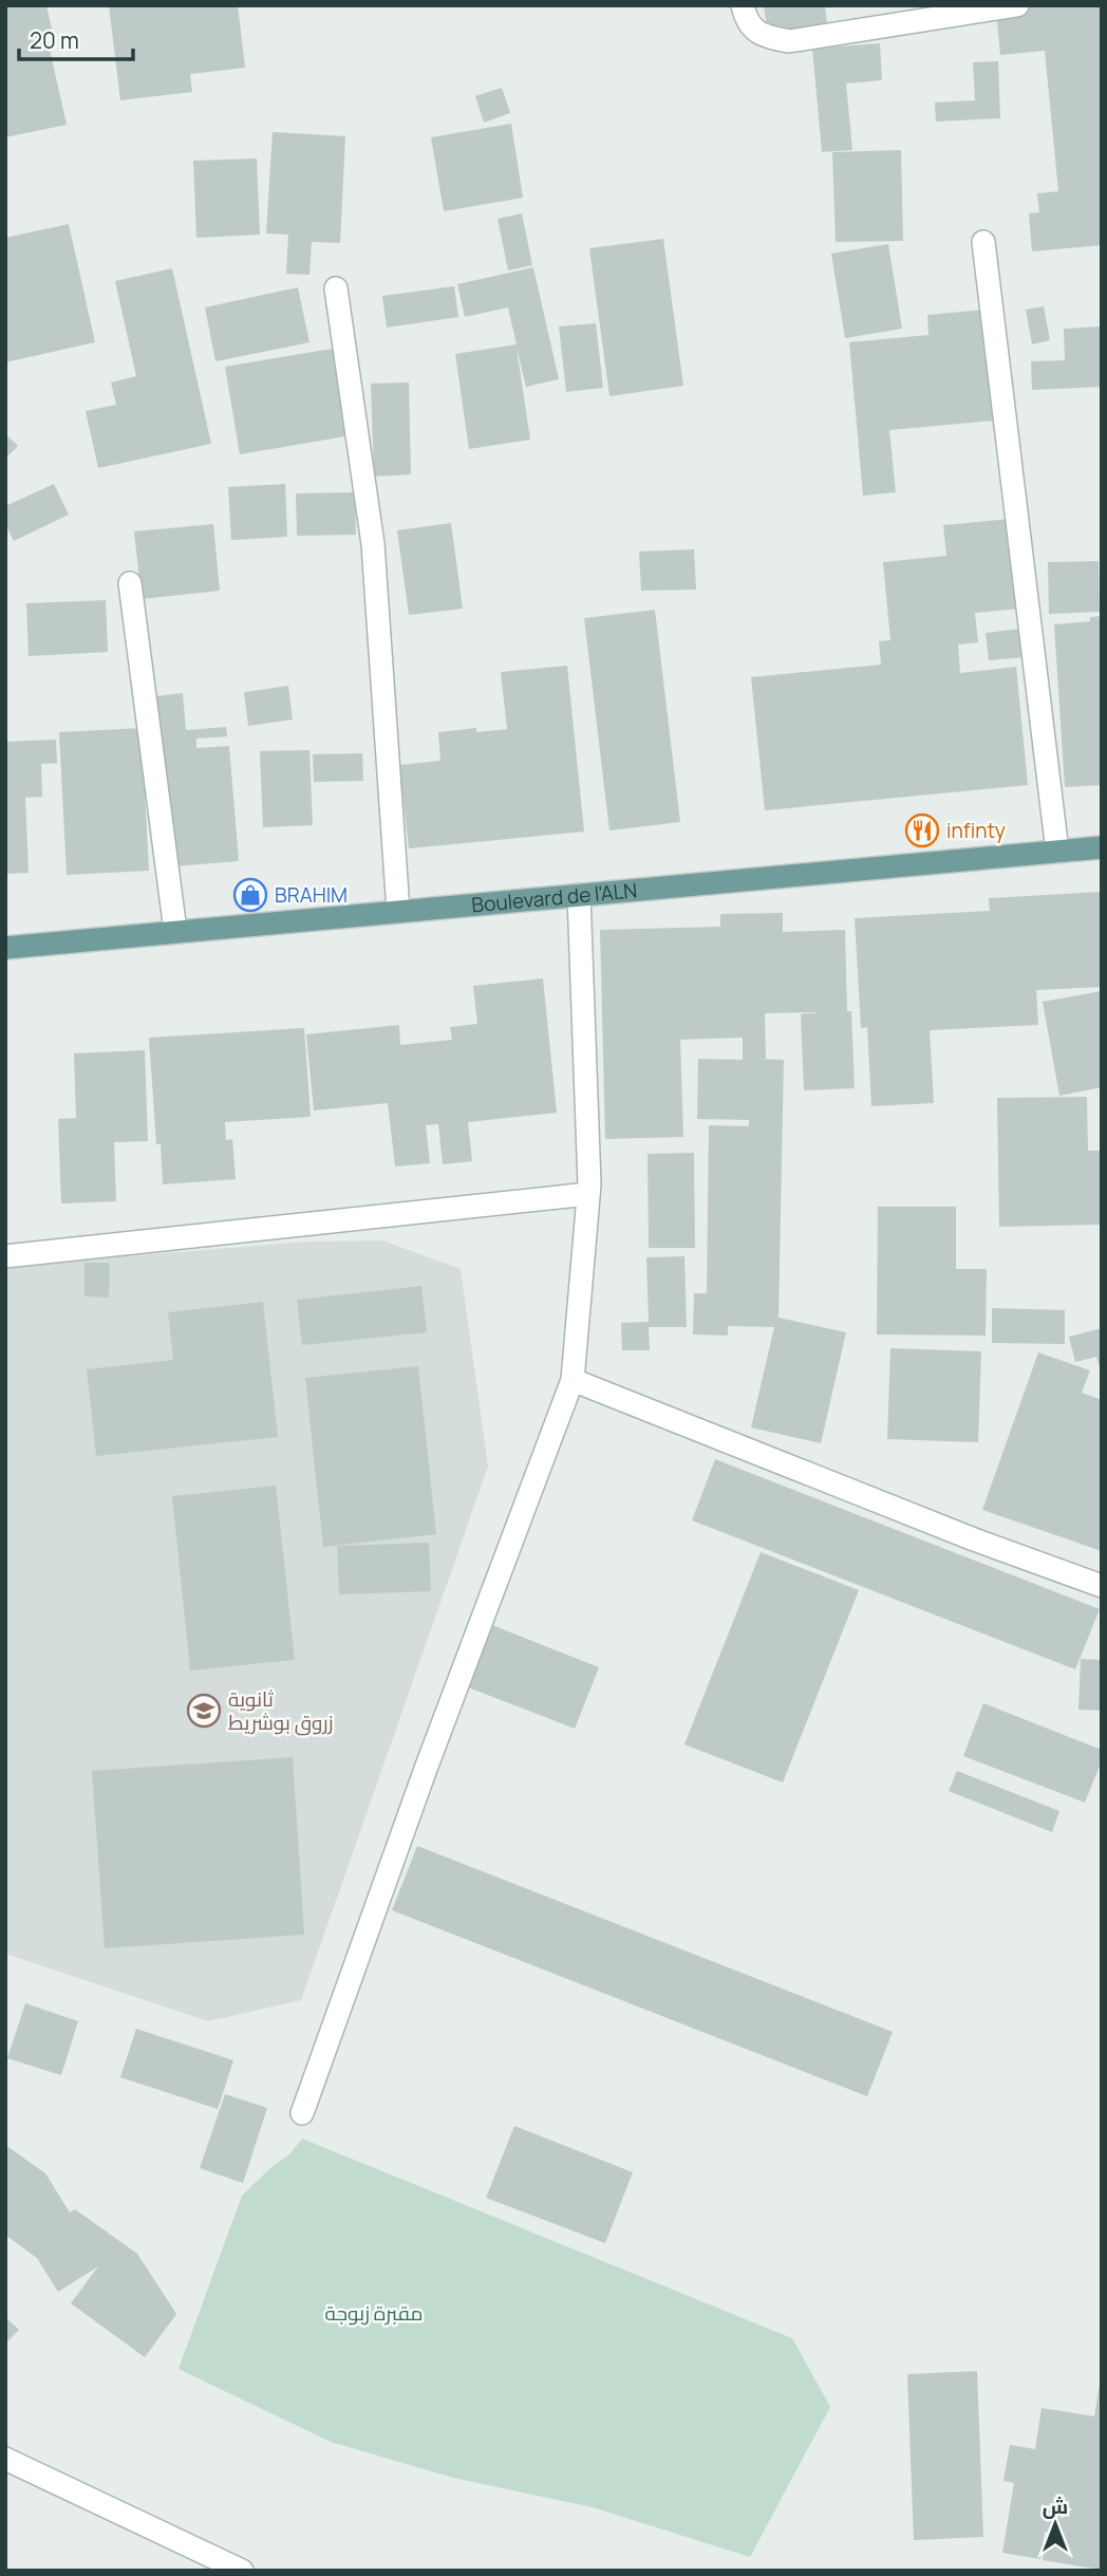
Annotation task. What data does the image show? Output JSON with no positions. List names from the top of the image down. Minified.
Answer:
{"streets":{"main road":["Boulevard de l'ALN"]},"parks":["مقبرة زبوجة"],"places":{"restaurant":["infinty"],"shop":["BRAHIM"],"school or university":["ثانوية زروق بوشريط"]},"scale_bar":"20 m","north":"top"}
